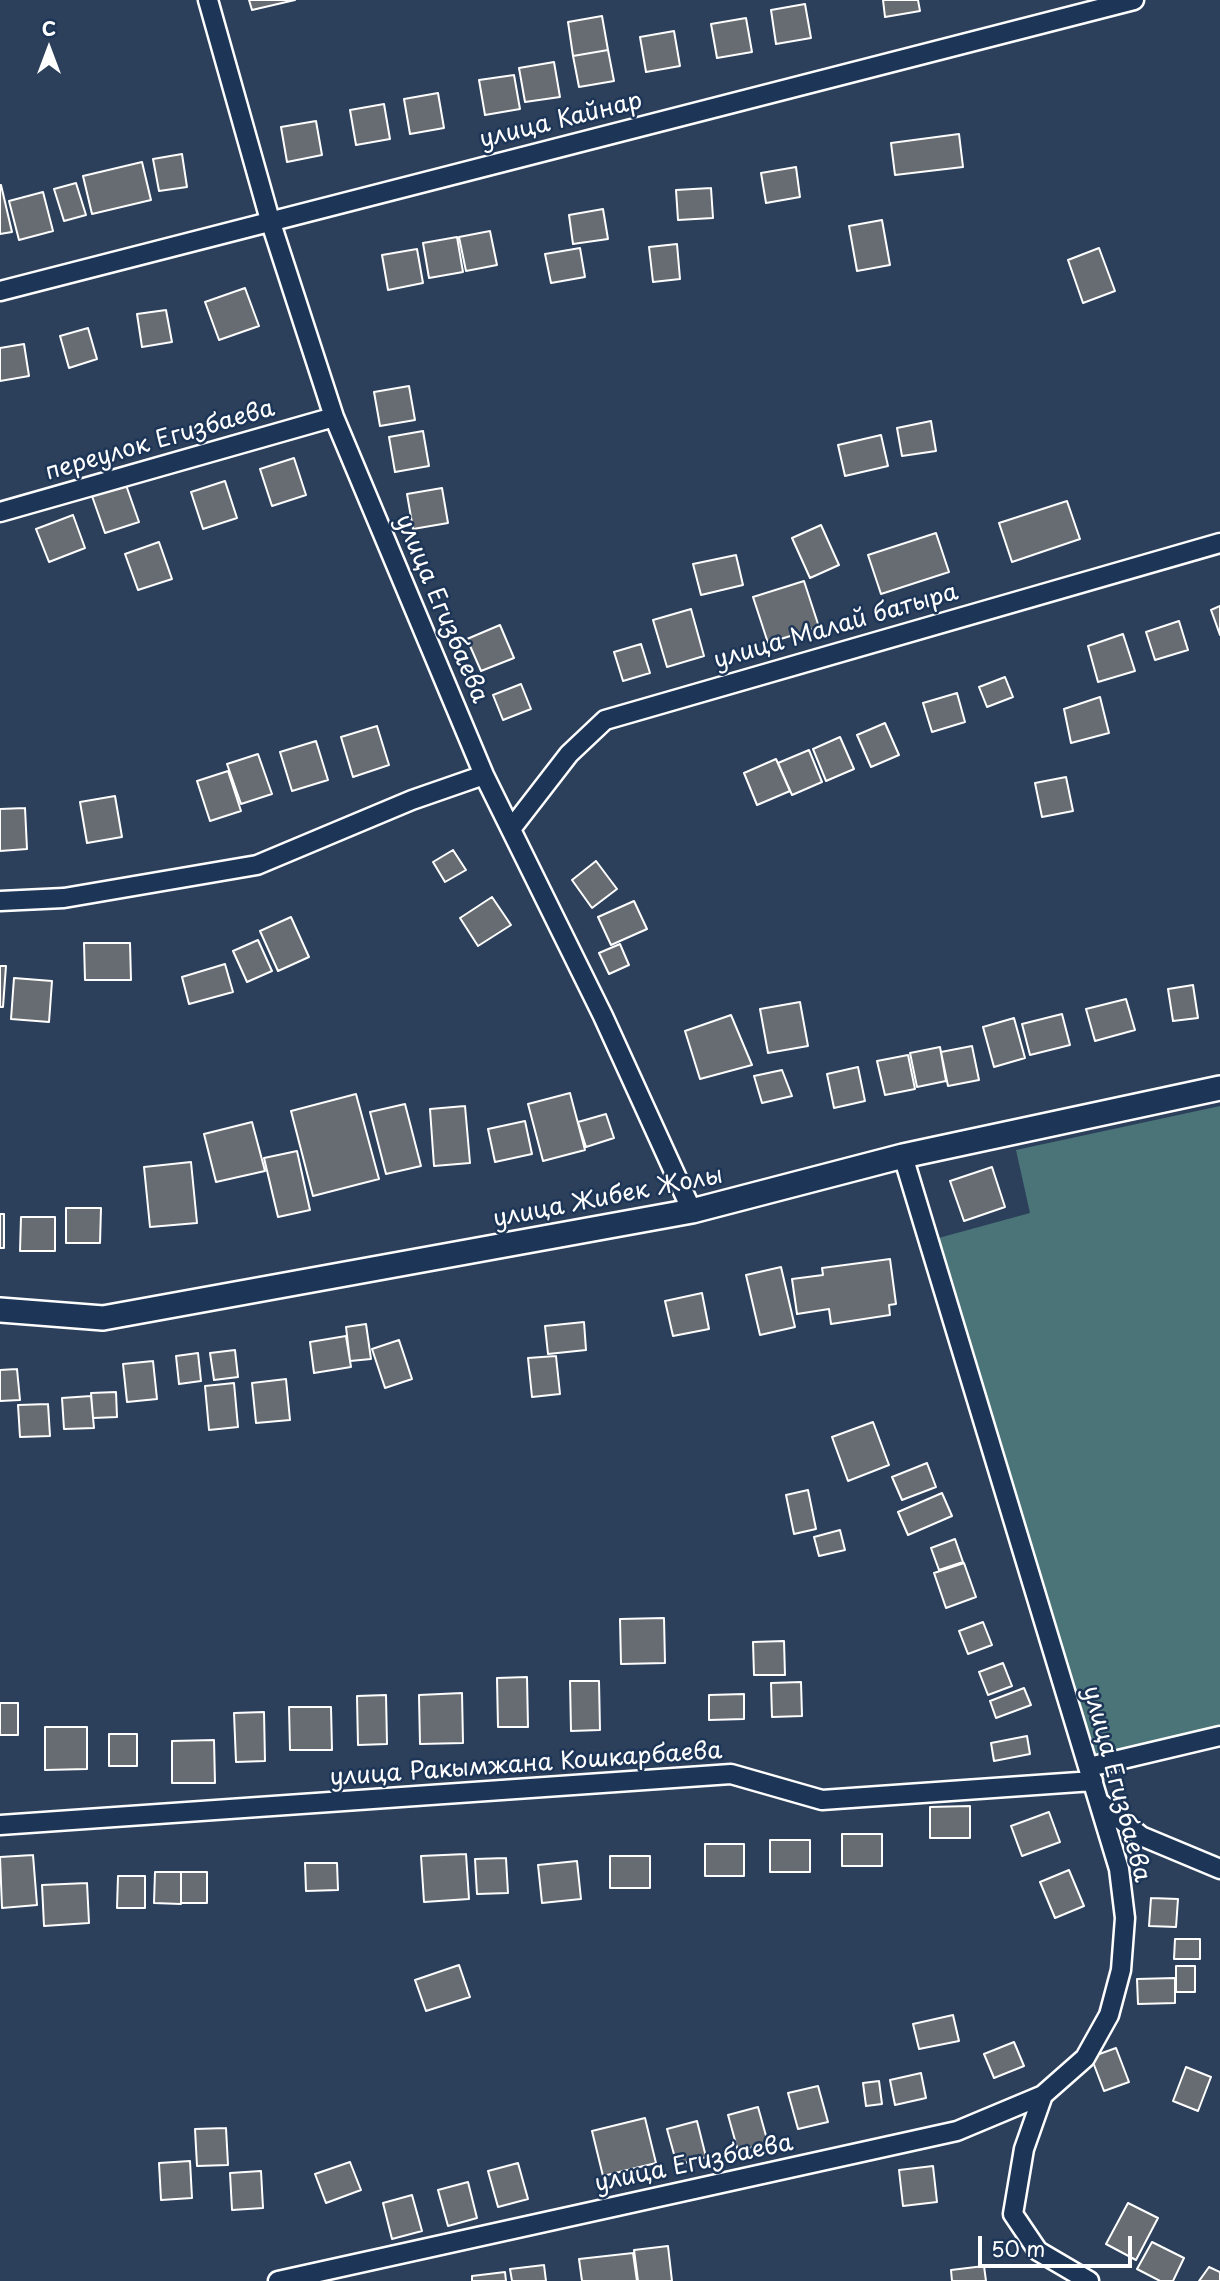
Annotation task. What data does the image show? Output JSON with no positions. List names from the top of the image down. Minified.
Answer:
{"streets":{"main road":["улица Жибек Жолы"],"street":["улица Кайнар","переулок Егизбаева","улица Егизбаева","улица Малай батыра","улица Ракымжана Кошкарбаева"]},"crossings":[["улица Кайнар","улица Егизбаева"],["переулок Егизбаева","улица Егизбаева"],["улица Егизбаева","улица Малай батыра"],["улица Егизбаева","улица Жибек Жолы"],["улица Егизбаева","улица Ракымжана Кошкарбаева"]],"scale_bar":"50 m","north":"top"}
